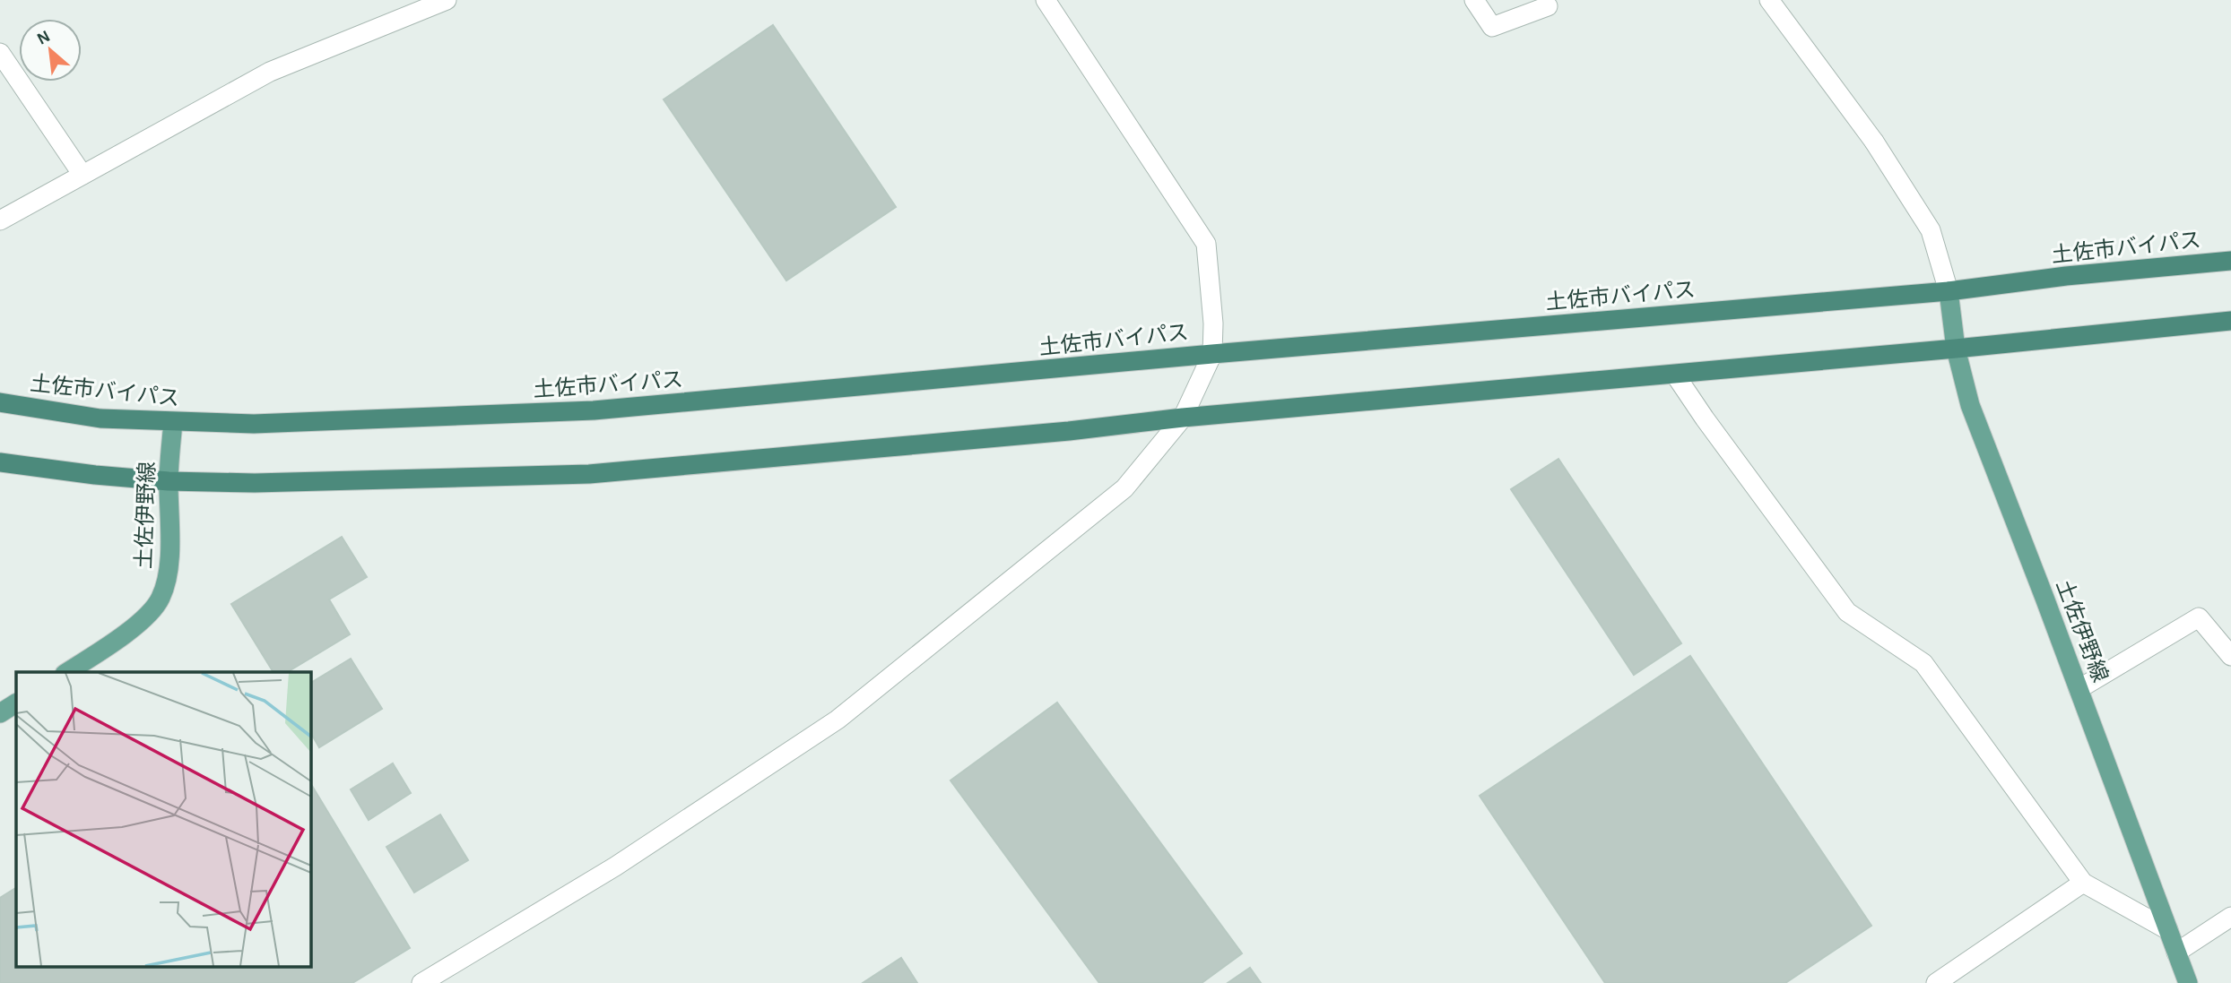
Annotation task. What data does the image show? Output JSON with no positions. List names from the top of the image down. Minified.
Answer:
{"streets":{"highway":["土佐市バイパス"],"main road":["土佐伊野線"]},"crossings":[["土佐市バイパス","土佐伊野線"]],"north":"top left"}
